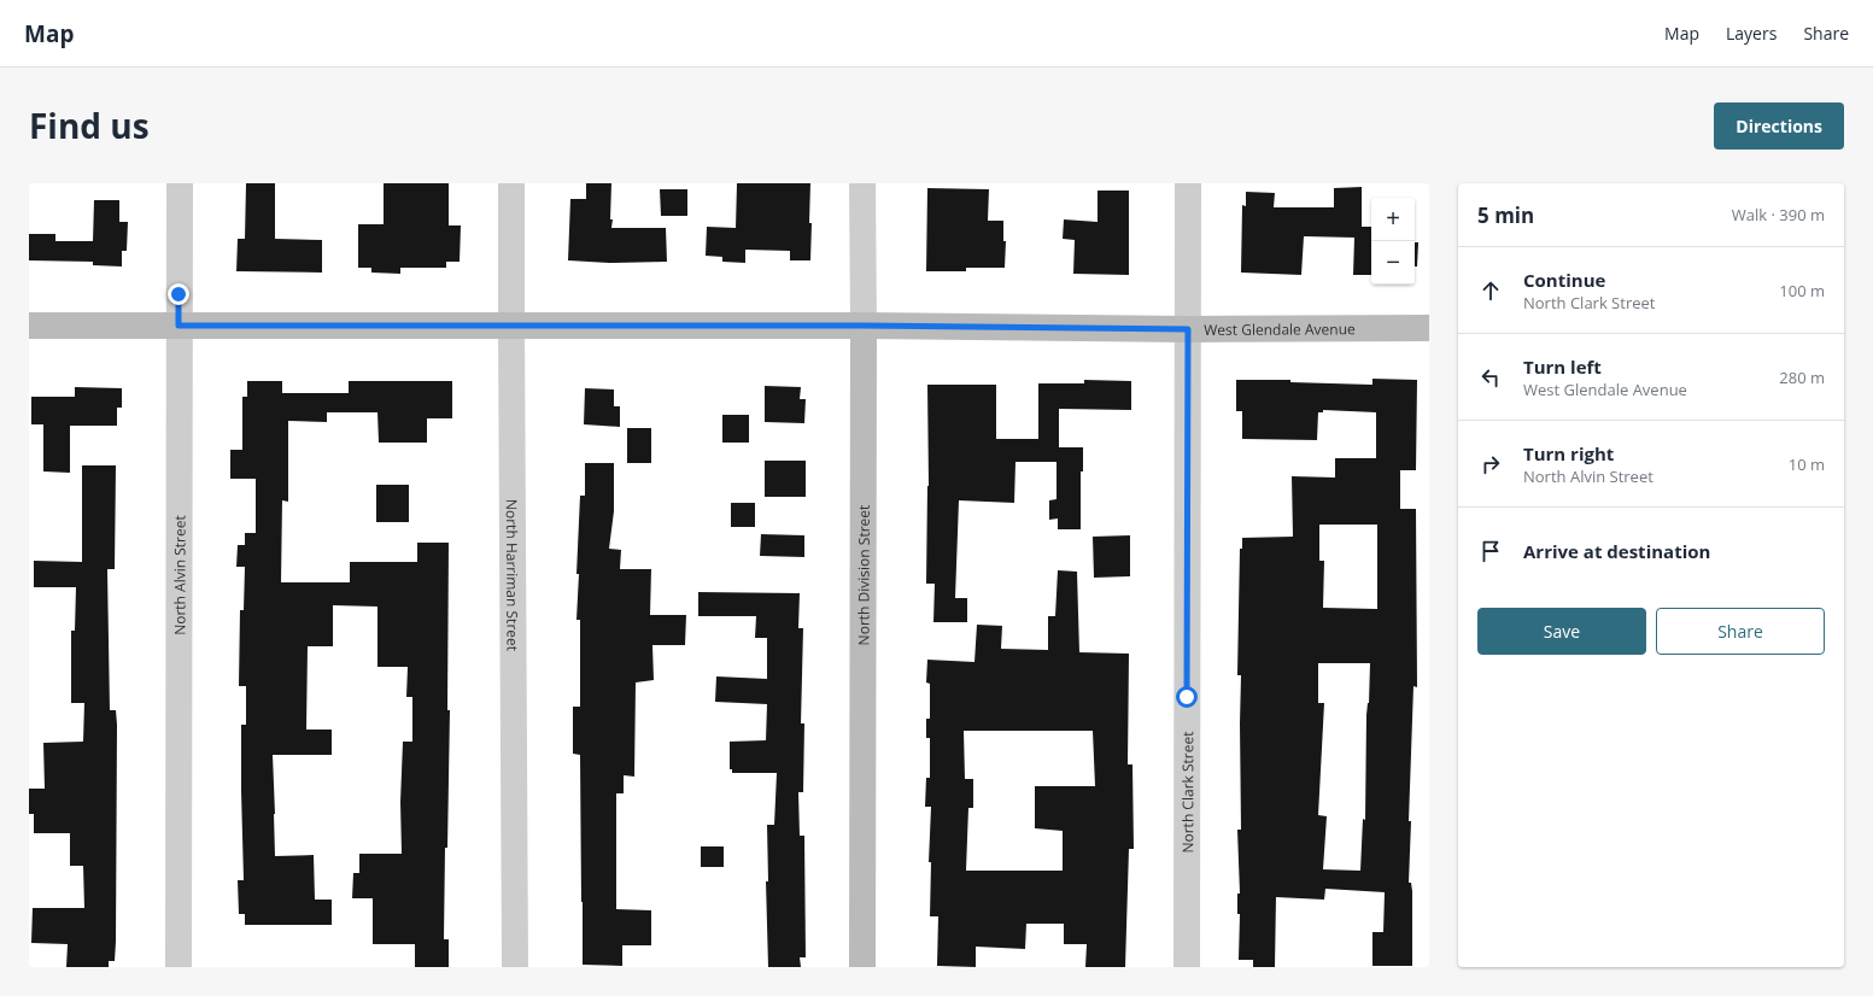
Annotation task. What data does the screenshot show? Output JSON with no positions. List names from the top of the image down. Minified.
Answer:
{"streets":{"street":["West Glendale Avenue","North Alvin Street","North Harriman Street","North Division Street","North Clark Street"]},"crossings":[["West Glendale Avenue","North Alvin Street"],["West Glendale Avenue","North Harriman Street"],["West Glendale Avenue","North Division Street"],["West Glendale Avenue","North Clark Street"]],"page":{"header":"Map","nav":["Map","Layers","Share"],"title":"Find us","buttons":["Directions",["Save","Share"]],"heading":["5 min","Walk · 390 m"],"map_buttons":["+","−"],"list":[["Continue","North Clark Street","100 m"],["Turn left","West Glendale Avenue","280 m"],["Turn right","North Alvin Street","10 m"],"Arrive at destination"]}}
